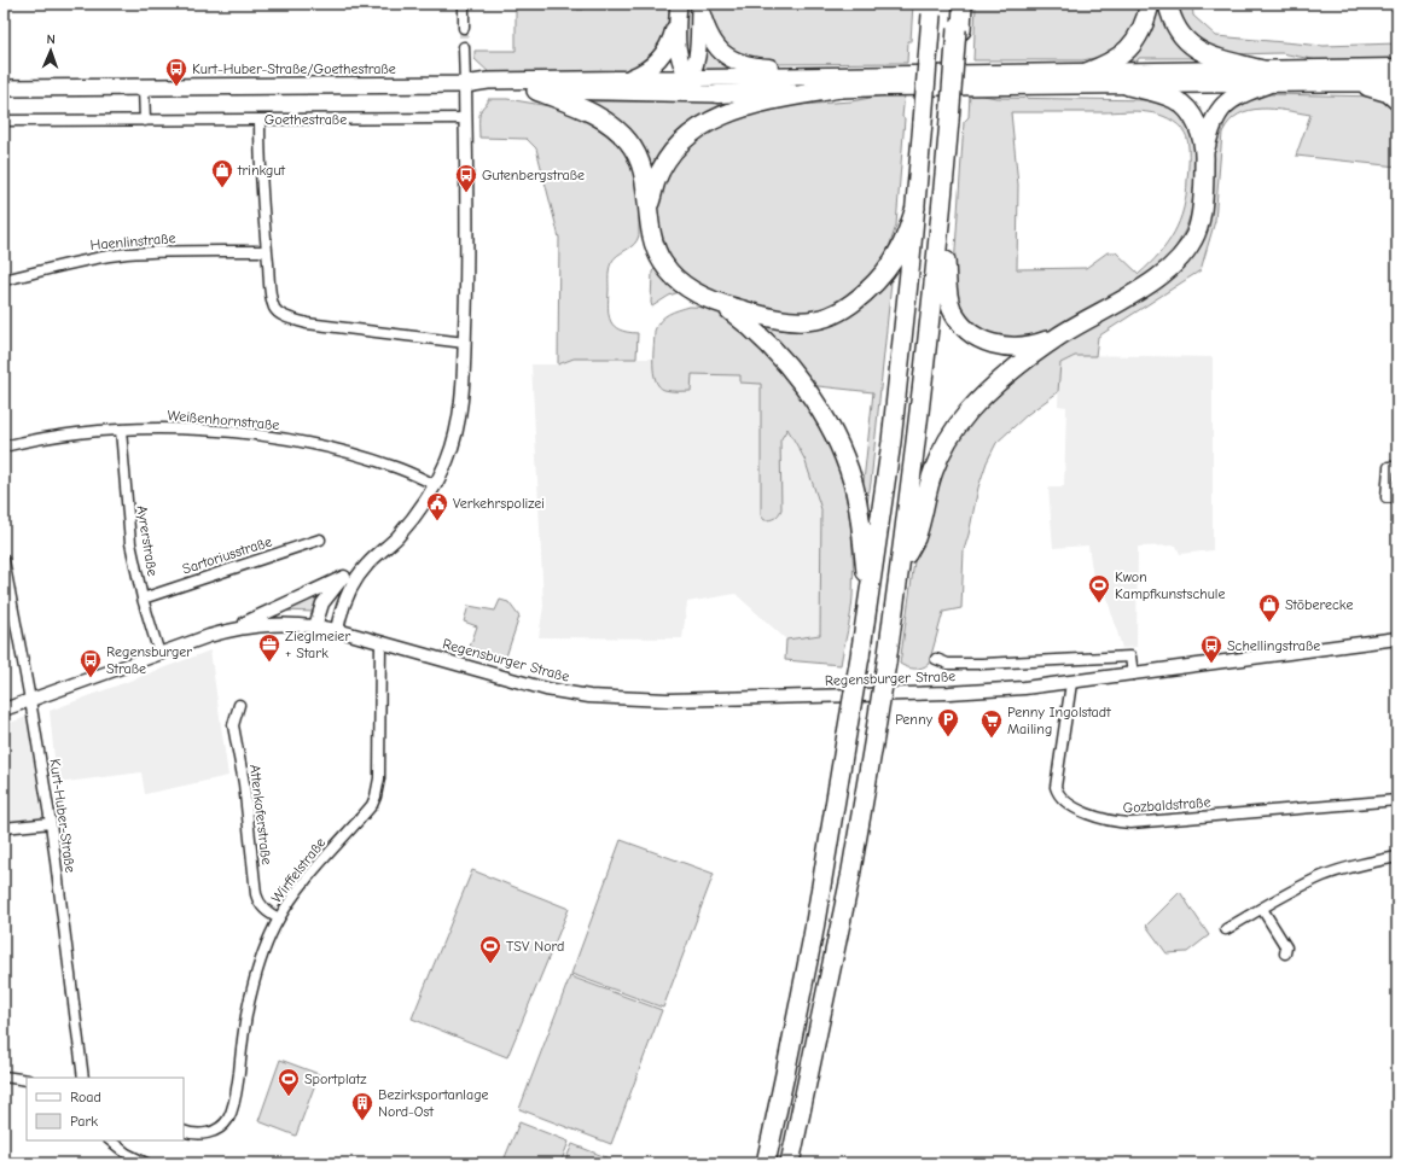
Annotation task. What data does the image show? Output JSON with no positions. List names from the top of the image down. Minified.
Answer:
{"streets":{"street":["Goethestraße","Haenlinstraße","Weißenhornstraße","Ayrerstraße","Sartoriusstraße","Regensburger Straße","Gozbaldstraße","Attenkoferstraße","Kurt-Huber-Straße","Wirffelstraße"]},"crossings":[["Weißenhornstraße","Ayrerstraße"],["Ayrerstraße","Sartoriusstraße"],["Ayrerstraße","Regensburger Straße"],["Regensburger Straße","Gozbaldstraße"],["Regensburger Straße","Kurt-Huber-Straße"],["Regensburger Straße","Wirffelstraße"],["Attenkoferstraße","Wirffelstraße"]],"places":{"bus stop":["Kurt-Huber-Straße/Goethestraße","Gutenbergstraße","Schellingstraße","Regensburger Straße"],"shop":["trinkgut","Stöberecke"],"public building":["Verkehrspolizei"],"sports":["Kwon Kampfkunstschule","TSV Nord","Sportplatz"],"office":["Zieglmeier + Stark"],"parking":["Penny"],"supermarket":["Penny Ingolstadt Mailing"],"building":["Bezirksportanlage Nord-Ost"]},"legend":["Road","Park"],"north":"top"}
